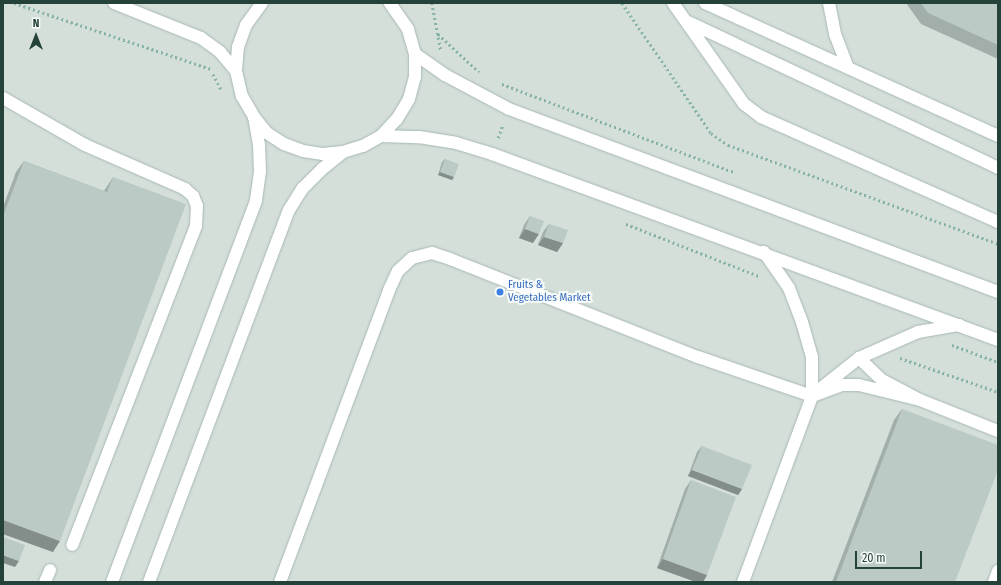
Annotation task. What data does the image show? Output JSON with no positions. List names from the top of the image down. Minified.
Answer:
{"places":["Fruits & Vegetables Market"],"scale_bar":"20 m","north":"top"}
